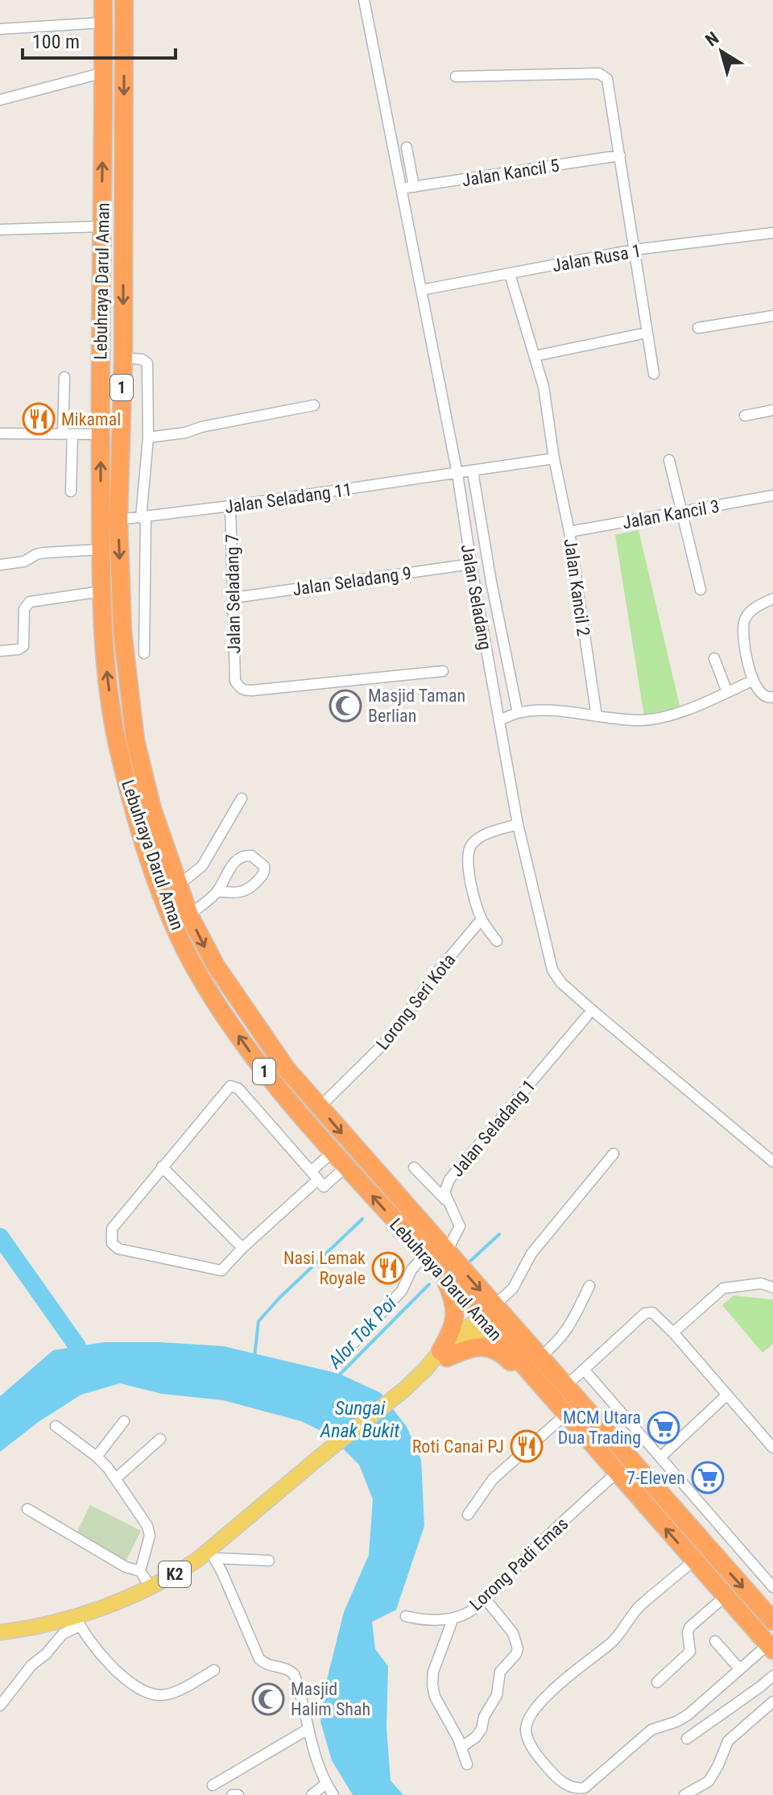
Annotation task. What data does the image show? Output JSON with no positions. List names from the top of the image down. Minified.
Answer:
{"streets":{"highway":["Lebuhraya Darul Aman","1"],"main road":["K2"],"street":["Jalan Kancil 5","Jalan Rusa 1","Jalan Seladang 11","Jalan Kancil 3","Jalan Seladang 9","Jalan Kancil 2","Jalan Seladang 7","Jalan Seladang","Lorong Seri Kota","Jalan Seladang 1","Lorong Padi Emas"]},"crossings":[["Jalan Kancil 5","Jalan Seladang"],["Jalan Rusa 1","Jalan Kancil 2"],["Jalan Rusa 1","Jalan Seladang"],["Lebuhraya Darul Aman","Jalan Seladang 11"],["Lebuhraya Darul Aman","Lorong Seri Kota"],["Lebuhraya Darul Aman","Jalan Seladang 1"],["Lebuhraya Darul Aman","Lorong Padi Emas"],["Lebuhraya Darul Aman","K2"],["Jalan Seladang 11","Jalan Seladang 7"],["Jalan Seladang 11","Jalan Seladang"],["Jalan Kancil 3","Jalan Kancil 2"],["Jalan Seladang 9","Jalan Seladang 7"],["Jalan Seladang 9","Jalan Seladang"]],"water":["Alor Tok Poi","Sungai Anak Bukit"],"places":{"restaurant":["Mikamal","Nasi Lemak Royale","Roti Canai PJ"],"mosque":["Masjid Taman Berlian","Masjid Halim Shah"],"supermarket":["MCM Utara Dua Trading","7-Eleven"]},"scale_bar":"100 m","north":"top left"}
